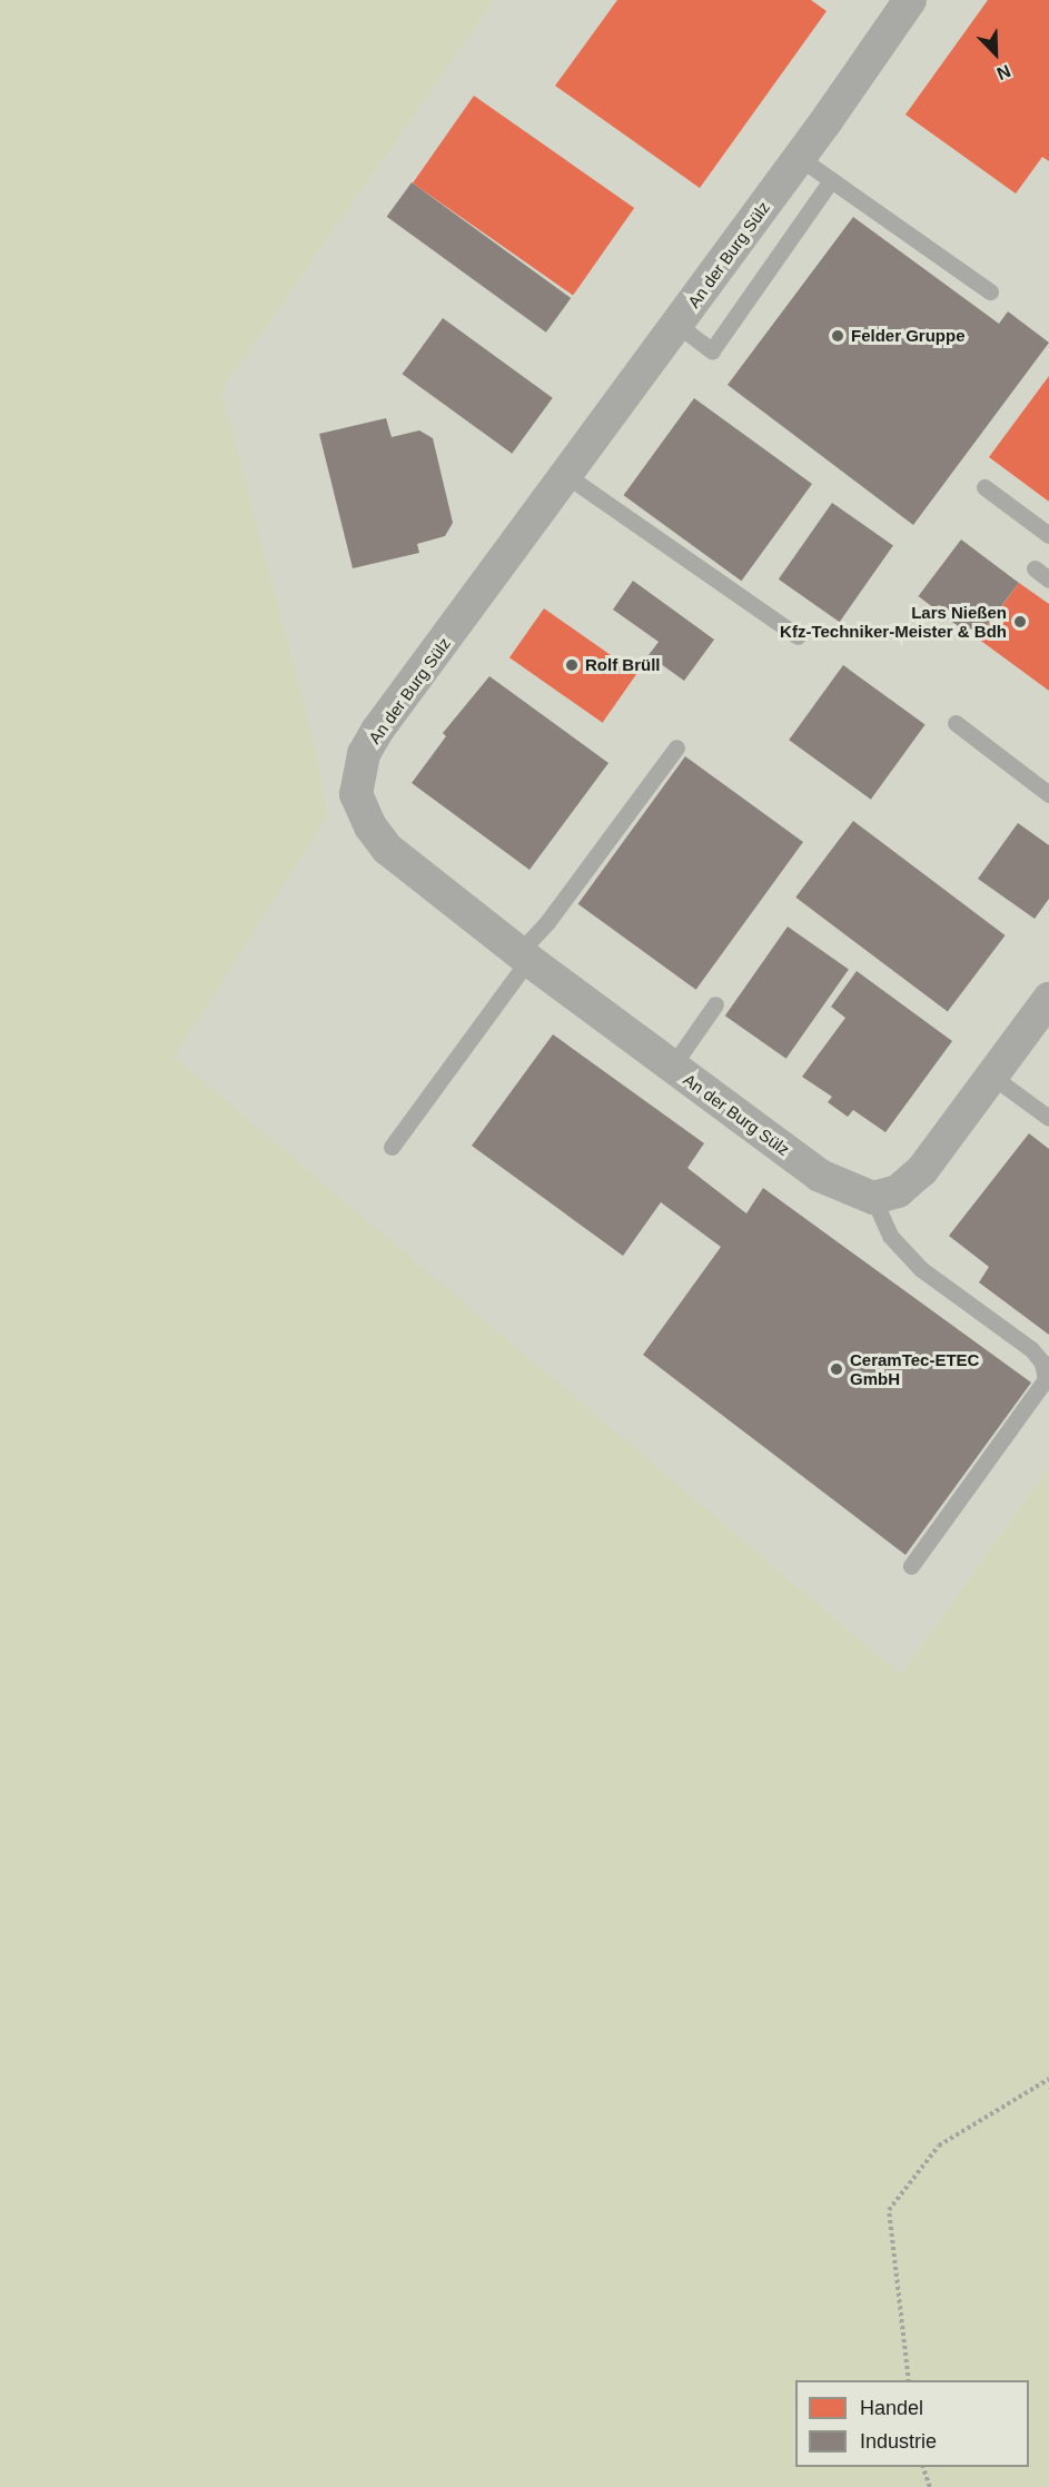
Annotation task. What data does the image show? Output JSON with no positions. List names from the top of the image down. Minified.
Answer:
{"streets":{"street":["An der Burg Sülz"]},"places":["Felder Gruppe","Lars Nießen Kfz-Techniker-Meister & Bdh","Rolf Brüll","CeramTec-ETEC GmbH"],"legend":["Handel","Industrie"],"north":"bottom right"}
